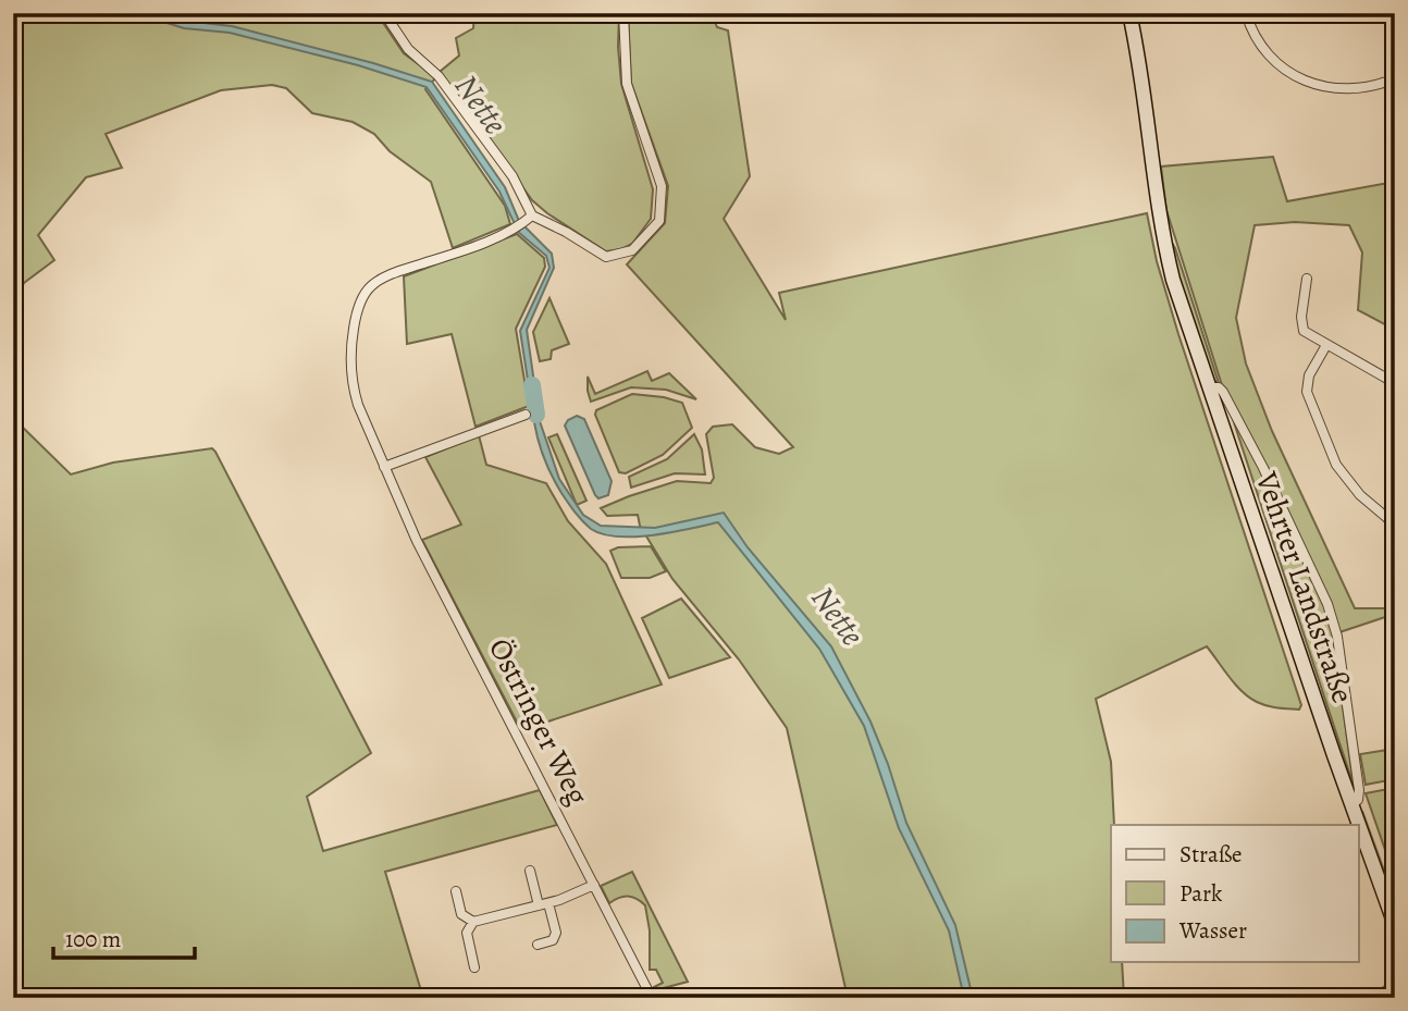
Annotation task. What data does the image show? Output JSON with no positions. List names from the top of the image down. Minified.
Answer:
{"streets":{"main road":["Vehrter Landstraße"],"street":["Östringer Weg"]},"water":["Nette"],"legend":["Straße","Park","Wasser"],"scale_bar":"100 m"}
